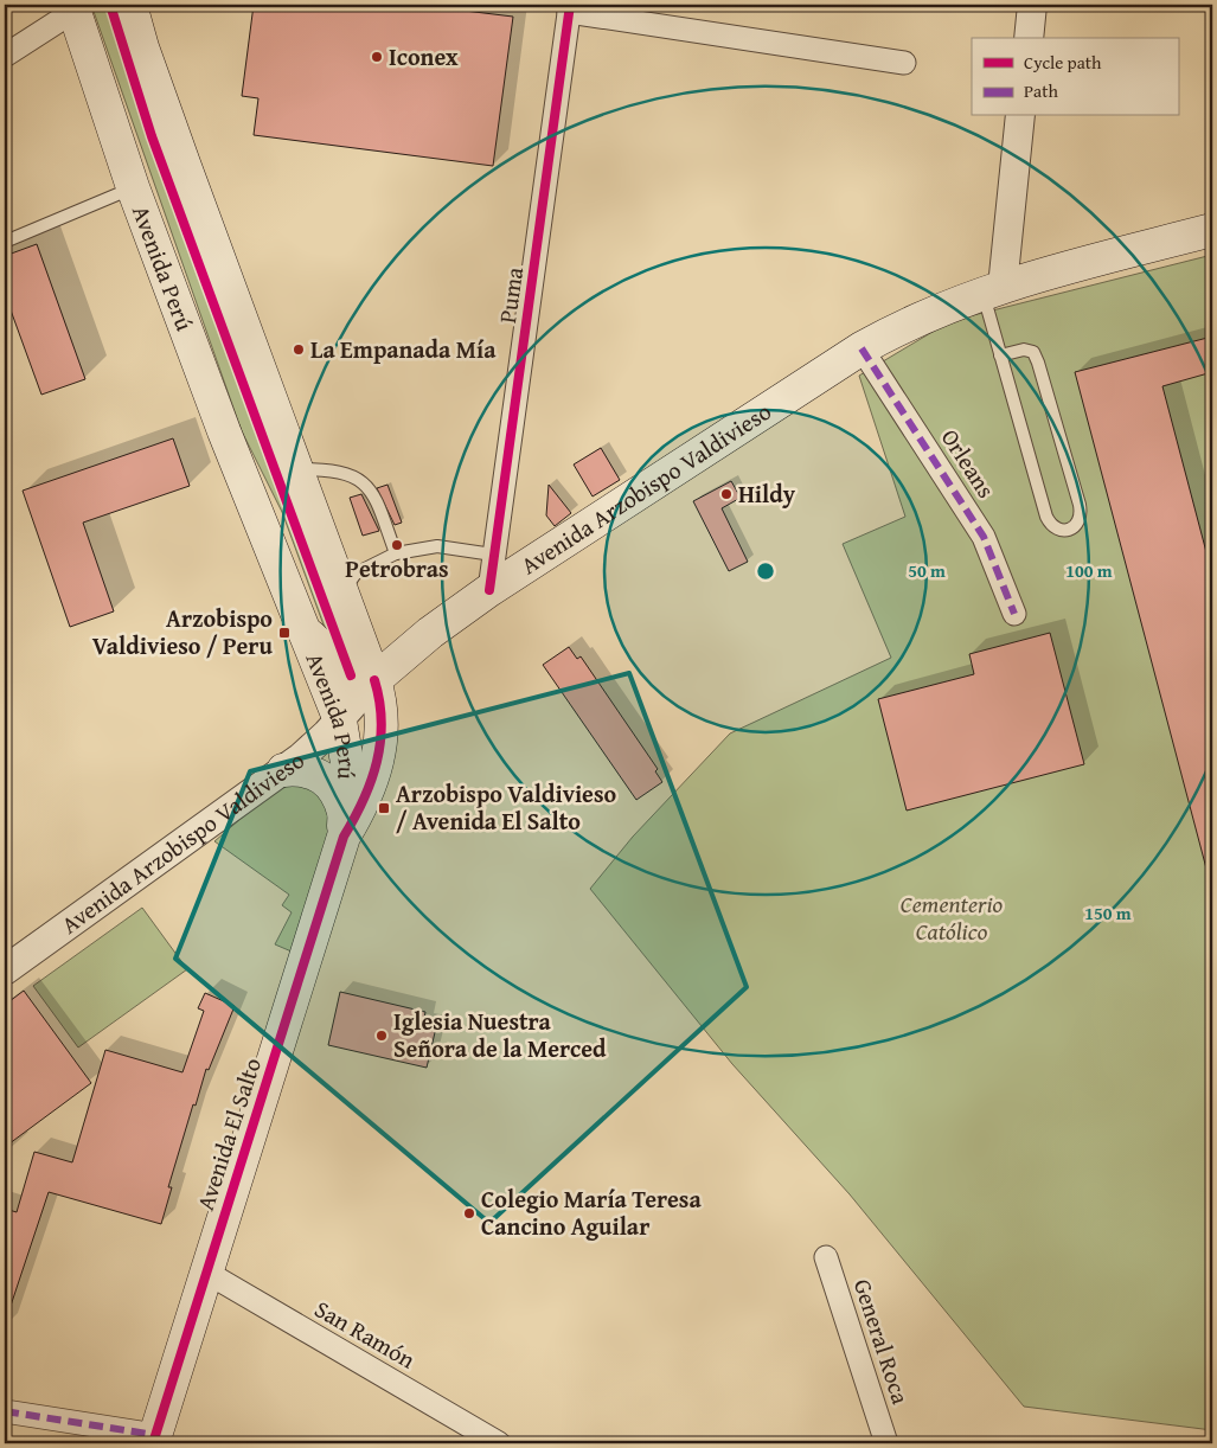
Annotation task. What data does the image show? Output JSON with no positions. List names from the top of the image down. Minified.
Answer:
{"streets":{"main road":["Avenida Perú","Avenida Arzobispo Valdivieso","Avenida El Salto"],"street":["Puma","Orleans","San Ramón","General Roca"]},"crossings":[["Avenida Perú","Avenida Arzobispo Valdivieso"],["Avenida Perú","Avenida El Salto"],["Puma","Avenida Arzobispo Valdivieso"],["Orleans","Avenida Arzobispo Valdivieso"],["Avenida El Salto","San Ramón"]],"parks":["Cementerio Católico"],"places":{"other":["Iconex","La Empanada Mía","Hildy","Petrobras","Iglesia Nuestra Señora de la Merced","Colegio María Teresa Cancino Aguilar"],"transit":["Arzobispo Valdivieso / Peru","Arzobispo Valdivieso / Avenida El Salto"]},"legend":["Cycle path","Path"],"rings":["50 m","100 m","150 m"]}
